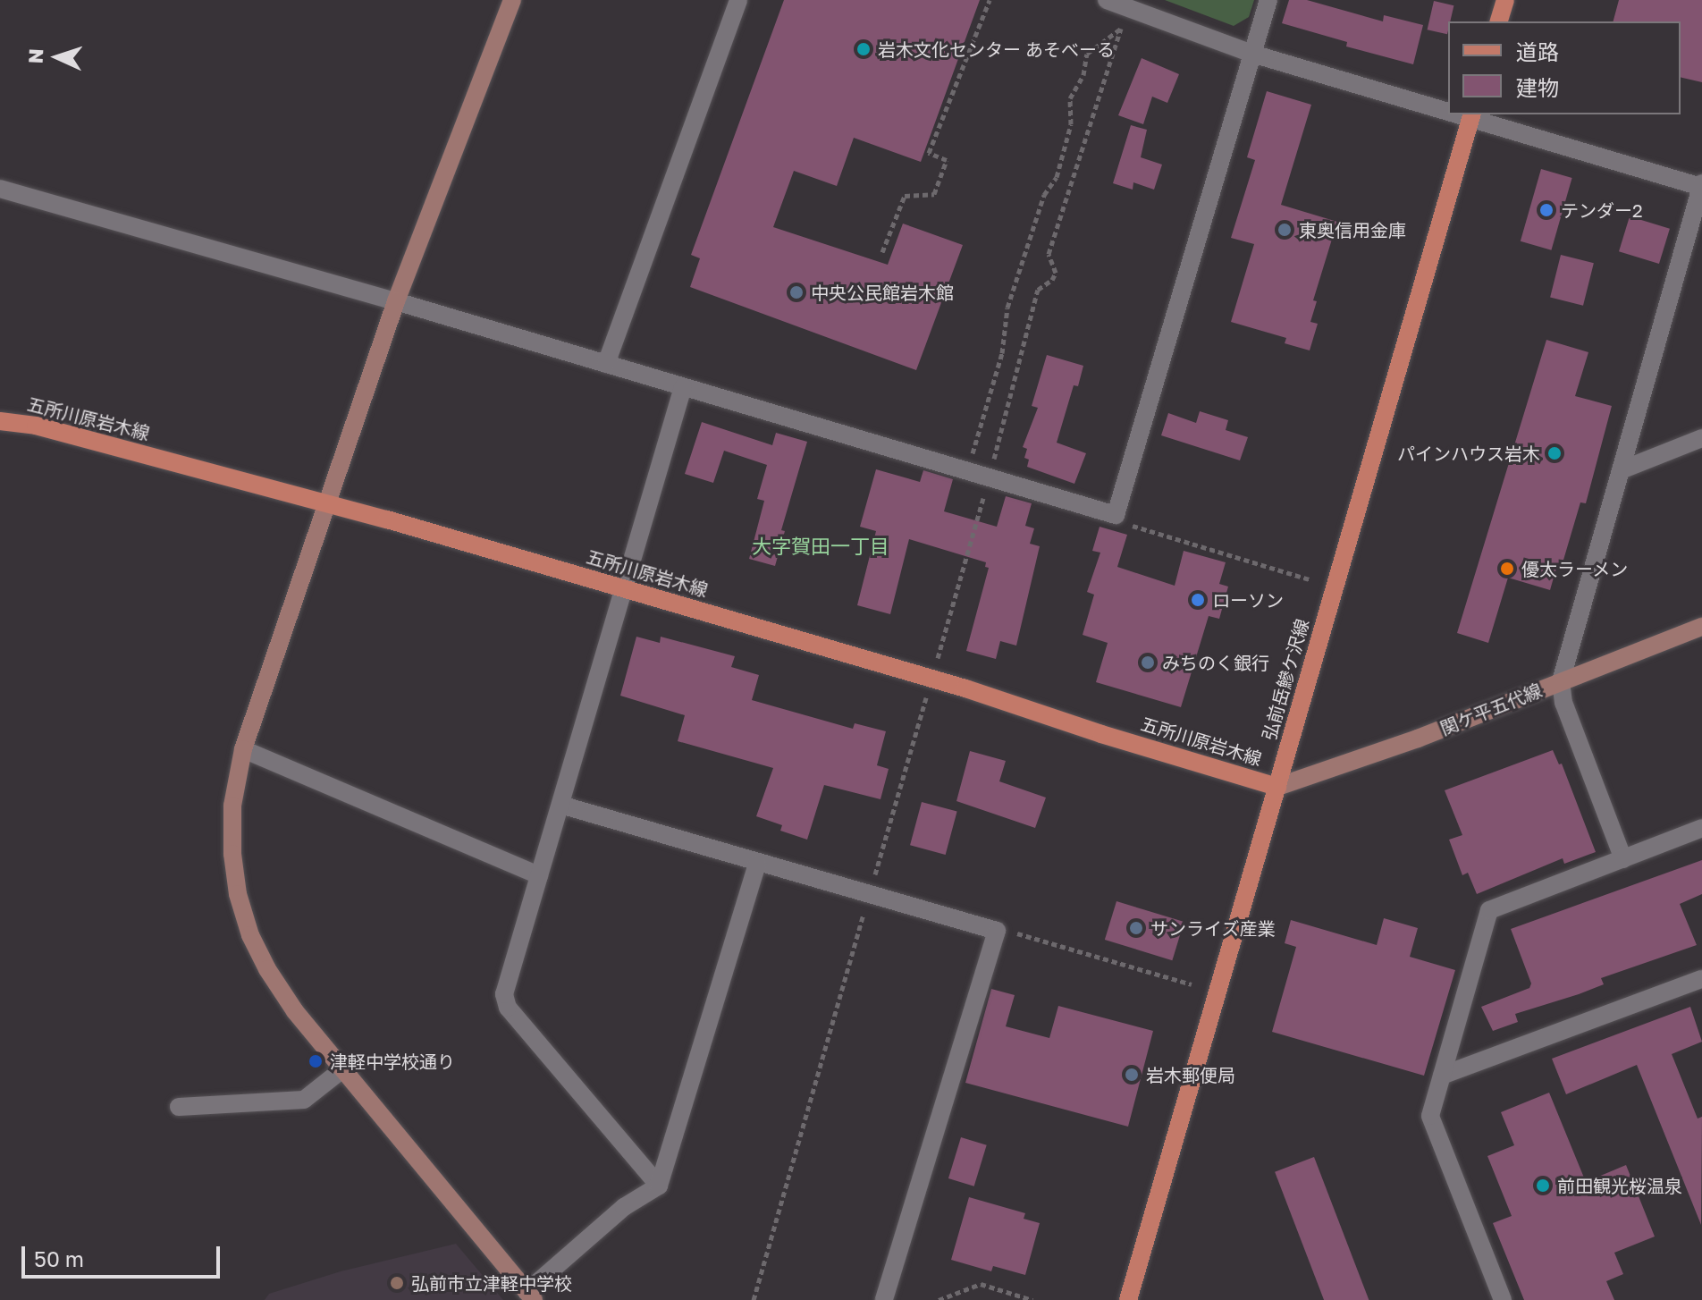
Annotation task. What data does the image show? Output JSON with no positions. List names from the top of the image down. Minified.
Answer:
{"streets":{"main road":["五所川原岩木線","弘前岳鰺ケ沢線"],"street":["関ケ平五代線"]},"crossings":[["五所川原岩木線","弘前岳鰺ケ沢線"],["五所川原岩木線","関ケ平五代線"],["弘前岳鰺ケ沢線","関ケ平五代線"]],"districts":["大字賀田一丁目"],"places":["岩木文化センター あそべーる","テンダー2","東奥信用金庫","中央公民館岩木館","パインハウス岩木","優太ラーメン","ローソン","みちのく銀行","サンライズ産業","津軽中学校通り","岩木郵便局","前田観光桜温泉","弘前市立津軽中学校"],"legend":["道路","建物"],"scale_bar":"50 m","north":"left"}
